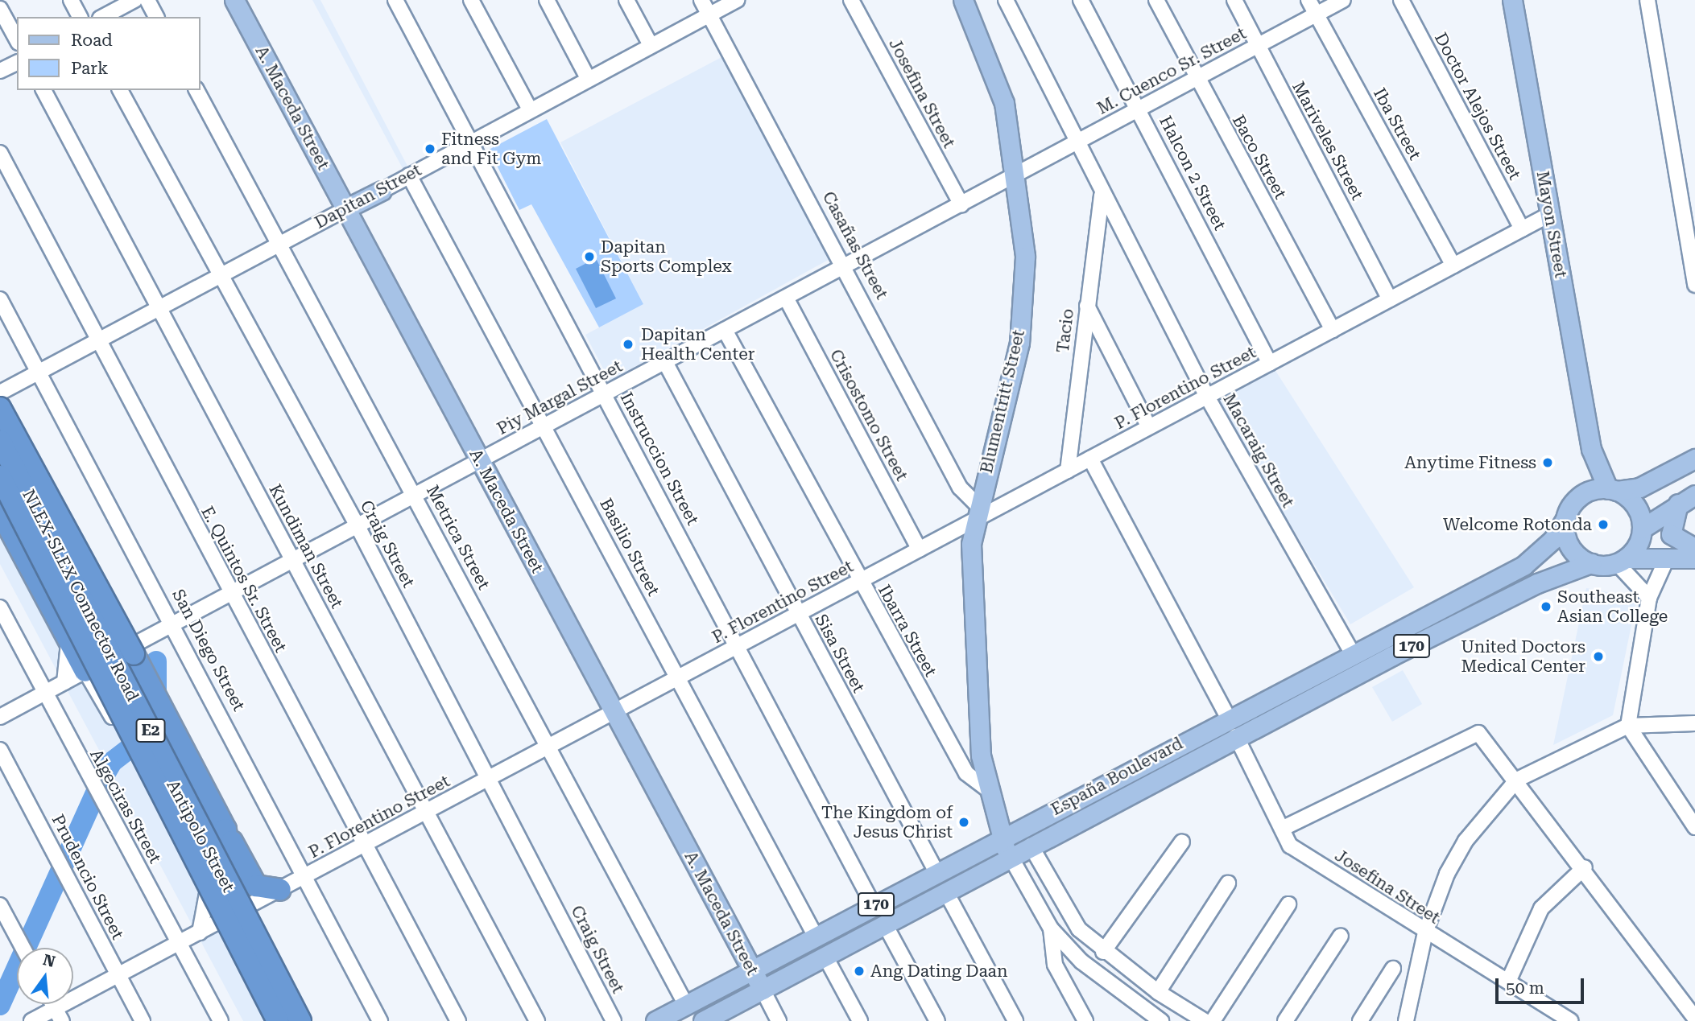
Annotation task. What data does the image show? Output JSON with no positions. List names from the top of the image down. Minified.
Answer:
{"streets":{"highway":["NLEX-SLEX Connector Road","E2"],"main road":["A. Maceda Street","Dapitan Street","Mayon Street","Blumentritt Street","170","España Boulevard"],"street":["M. Cuenco Sr. Street","Josefina Street","Doctor Alejos Street","Iba Street","Mariveles Street","Baco Street","Halcon 2 Street","Casañas Street","Tacio","P. Florentino Street","Piy Margal Street","Crisostomo Street","Macaraig Street","Instruccion Street","Metrica Street","Craig Street","Kundiman Street","Basilio Street","E. Quintos Sr. Street","Ibarra Street","San Diego Street","Sisa Street","Algeciras Street","Antipolo Street","Prudencio Street"]},"crossings":[["M. Cuenco Sr. Street","Iba Street"],["M. Cuenco Sr. Street","Mariveles Street"],["M. Cuenco Sr. Street","Baco Street"],["M. Cuenco Sr. Street","Halcon 2 Street"],["M. Cuenco Sr. Street","Piy Margal Street"],["M. Cuenco Sr. Street","Blumentritt Street"],["M. Cuenco Sr. Street","Macaraig Street"],["Josefina Street","Piy Margal Street"],["Josefina Street","España Boulevard"],["Doctor Alejos Street","P. Florentino Street"],["A. Maceda Street","Dapitan Street"],["A. Maceda Street","P. Florentino Street"],["A. Maceda Street","Piy Margal Street"],["A. Maceda Street","España Boulevard"],["Iba Street","P. Florentino Street"],["Mariveles Street","P. Florentino Street"],["Baco Street","P. Florentino Street"],["Halcon 2 Street","P. Florentino Street"],["Dapitan Street","Casañas Street"],["Dapitan Street","Instruccion Street"],["Dapitan Street","Metrica Street"],["Dapitan Street","Craig Street"],["Dapitan Street","Kundiman Street"],["Dapitan Street","Basilio Street"],["Dapitan Street","E. Quintos Sr. Street"],["Dapitan Street","San Diego Street"],["Mayon Street","P. Florentino Street"],["Mayon Street","170"],["Mayon Street","España Boulevard"],["Casañas Street","P. Florentino Street"],["Casañas Street","Piy Margal Street"],["Casañas Street","Blumentritt Street"],["Tacio","P. Florentino Street"],["Tacio","Macaraig Street"],["P. Florentino Street","Blumentritt Street"],["P. Florentino Street","Crisostomo Street"],["P. Florentino Street","Macaraig Street"],["P. Florentino Street","Instruccion Street"],["P. Florentino Street","Metrica Street"],["P. Florentino Street","Craig Street"],["P. Florentino Street","Kundiman Street"],["P. Florentino Street","Basilio Street"],["P. Florentino Street","E. Quintos Sr. Street"],["P. Florentino Street","Ibarra Street"],["P. Florentino Street","San Diego Street"],["P. Florentino Street","Sisa Street"],["P. Florentino Street","Algeciras Street"],["P. Florentino Street","Antipolo Street"],["P. Florentino Street","Prudencio Street"],["Piy Margal Street","Blumentritt Street"],["Piy Margal Street","Crisostomo Street"],["Piy Margal Street","Instruccion Street"],["Piy Margal Street","Metrica Street"],["Piy Margal Street","Craig Street"],["Piy Margal Street","Kundiman Street"],["Piy Margal Street","Basilio Street"],["Piy Margal Street","E. Quintos Sr. Street"],["Piy Margal Street","Ibarra Street"],["Piy Margal Street","San Diego Street"],["Piy Margal Street","Sisa Street"],["Piy Margal Street","Algeciras Street"],["Piy Margal Street","Antipolo Street"],["Blumentritt Street","Ibarra Street"],["Blumentritt Street","España Boulevard"],["Macaraig Street","España Boulevard"],["Instruccion Street","España Boulevard"],["Metrica Street","España Boulevard"],["Basilio Street","España Boulevard"],["NLEX-SLEX Connector Road","Antipolo Street"],["170","España Boulevard"],["Sisa Street","España Boulevard"]],"places":["Fitness and Fit Gym","Dapitan Sports Complex","Dapitan Health Center","Anytime Fitness","Welcome Rotonda","Southeast Asian College","United Doctors Medical Center","The Kingdom of Jesus Christ","Ang Dating Daan"],"legend":["Road","Park"],"scale_bar":"50 m","north":"top"}
